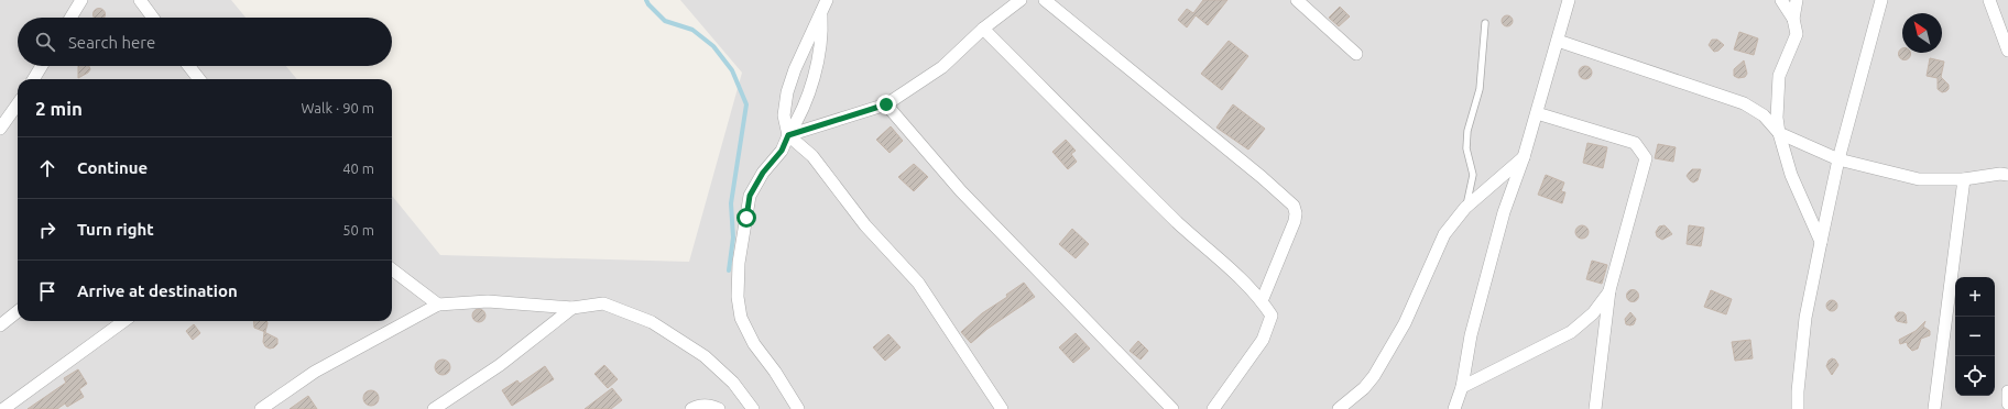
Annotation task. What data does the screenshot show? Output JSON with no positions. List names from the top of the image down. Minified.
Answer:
{"north":"top left","page":{"search":"Search here","heading":["2 min","Walk · 90 m"],"list":[["Continue","40 m"],["Turn right","50 m"],"Arrive at destination"],"map_buttons":["+","−"]}}
